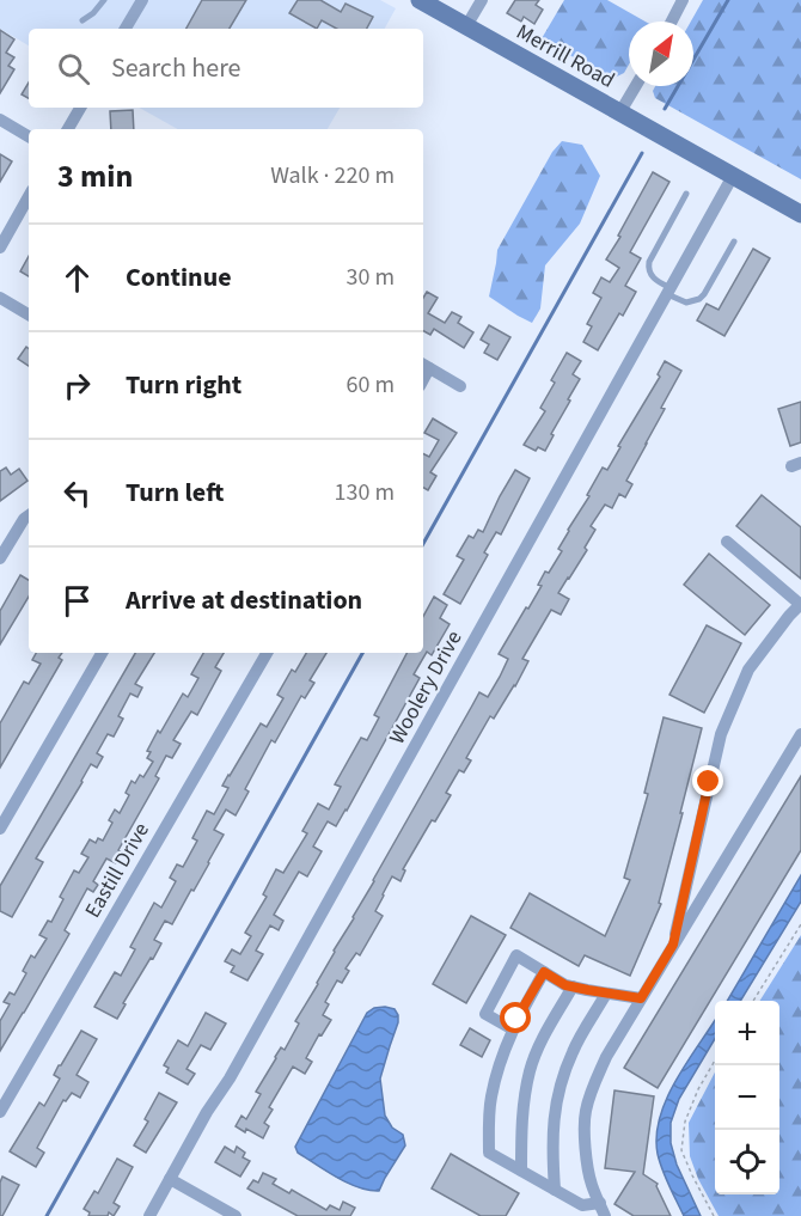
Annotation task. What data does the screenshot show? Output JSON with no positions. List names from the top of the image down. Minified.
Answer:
{"streets":{"main road":["Merrill Road"],"street":["Woolery Drive","Eastill Drive"]},"crossings":[["Merrill Road","Woolery Drive"]],"north":"top right","page":{"search":"Search here","heading":["3 min","Walk · 220 m"],"list":[["Continue","30 m"],["Turn right","60 m"],["Turn left","130 m"],"Arrive at destination"],"map_buttons":["+","−"]}}
